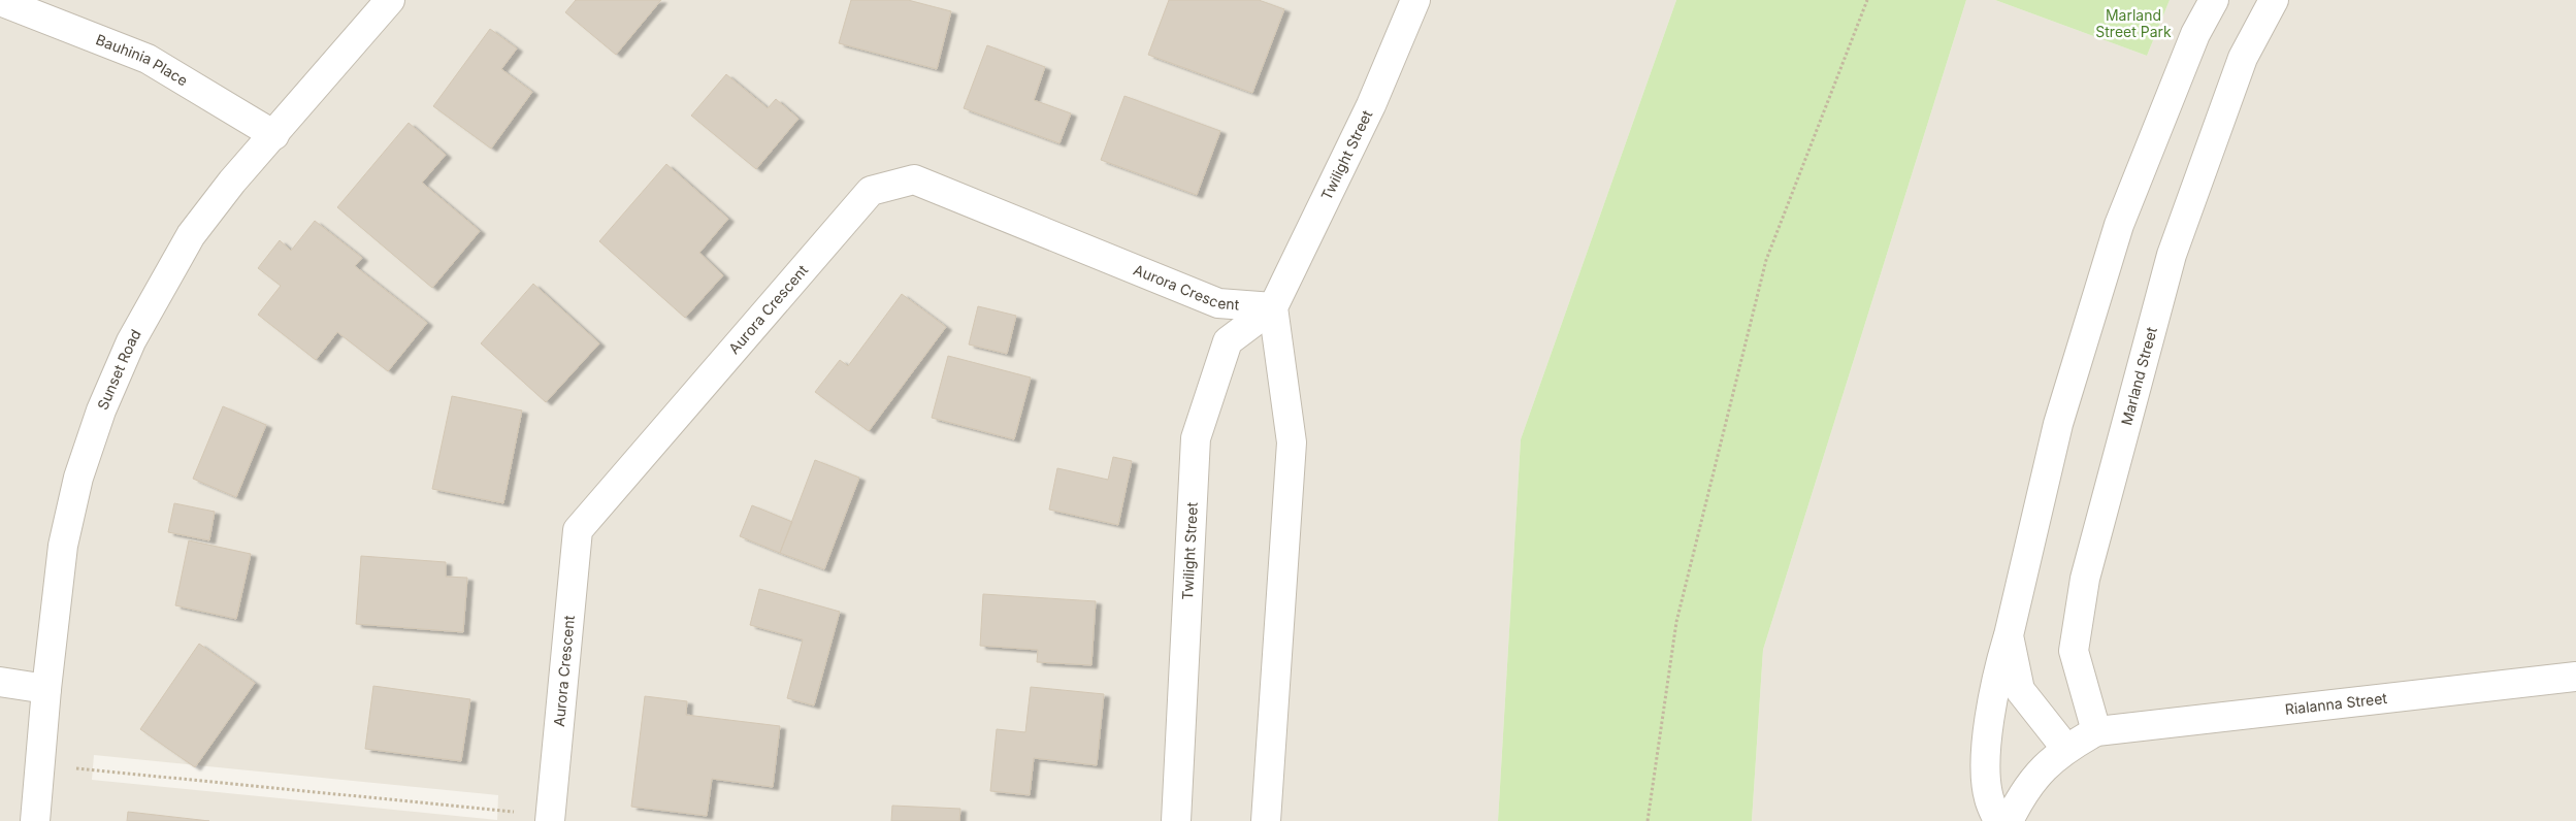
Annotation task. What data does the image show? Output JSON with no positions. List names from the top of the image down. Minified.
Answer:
{"streets":{"street":["Bauhinia Place","Twilight Street","Aurora Crescent","Sunset Road","Marland Street","Rialanna Street"]},"crossings":[["Bauhinia Place","Sunset Road"],["Twilight Street","Aurora Crescent"],["Marland Street","Rialanna Street"]],"parks":["Marland Street Park"]}
